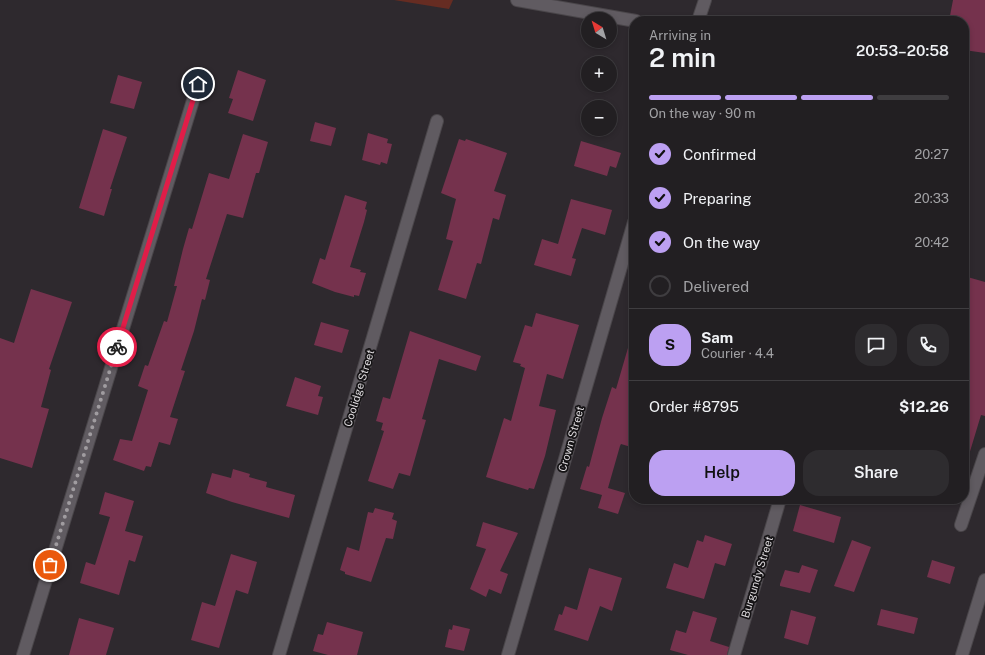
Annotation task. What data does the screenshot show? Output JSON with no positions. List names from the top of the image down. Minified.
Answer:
{"streets":{"street":["Coolidge Street","Crown Street","Burgundy Street"]},"north":"top left","page":{"map_buttons":["+","−"],"heading":["2 min","Arriving in","20:53–20:58"],"panel":["Sam","Courier · 4.4","Order #8795","$12.26"],"bar":"On the way · 90 m","list":[["Confirmed","20:27"],["Preparing","20:33"],["On the way","20:42"],"Delivered"],"round":"S","buttons":["Help","Share"]}}
